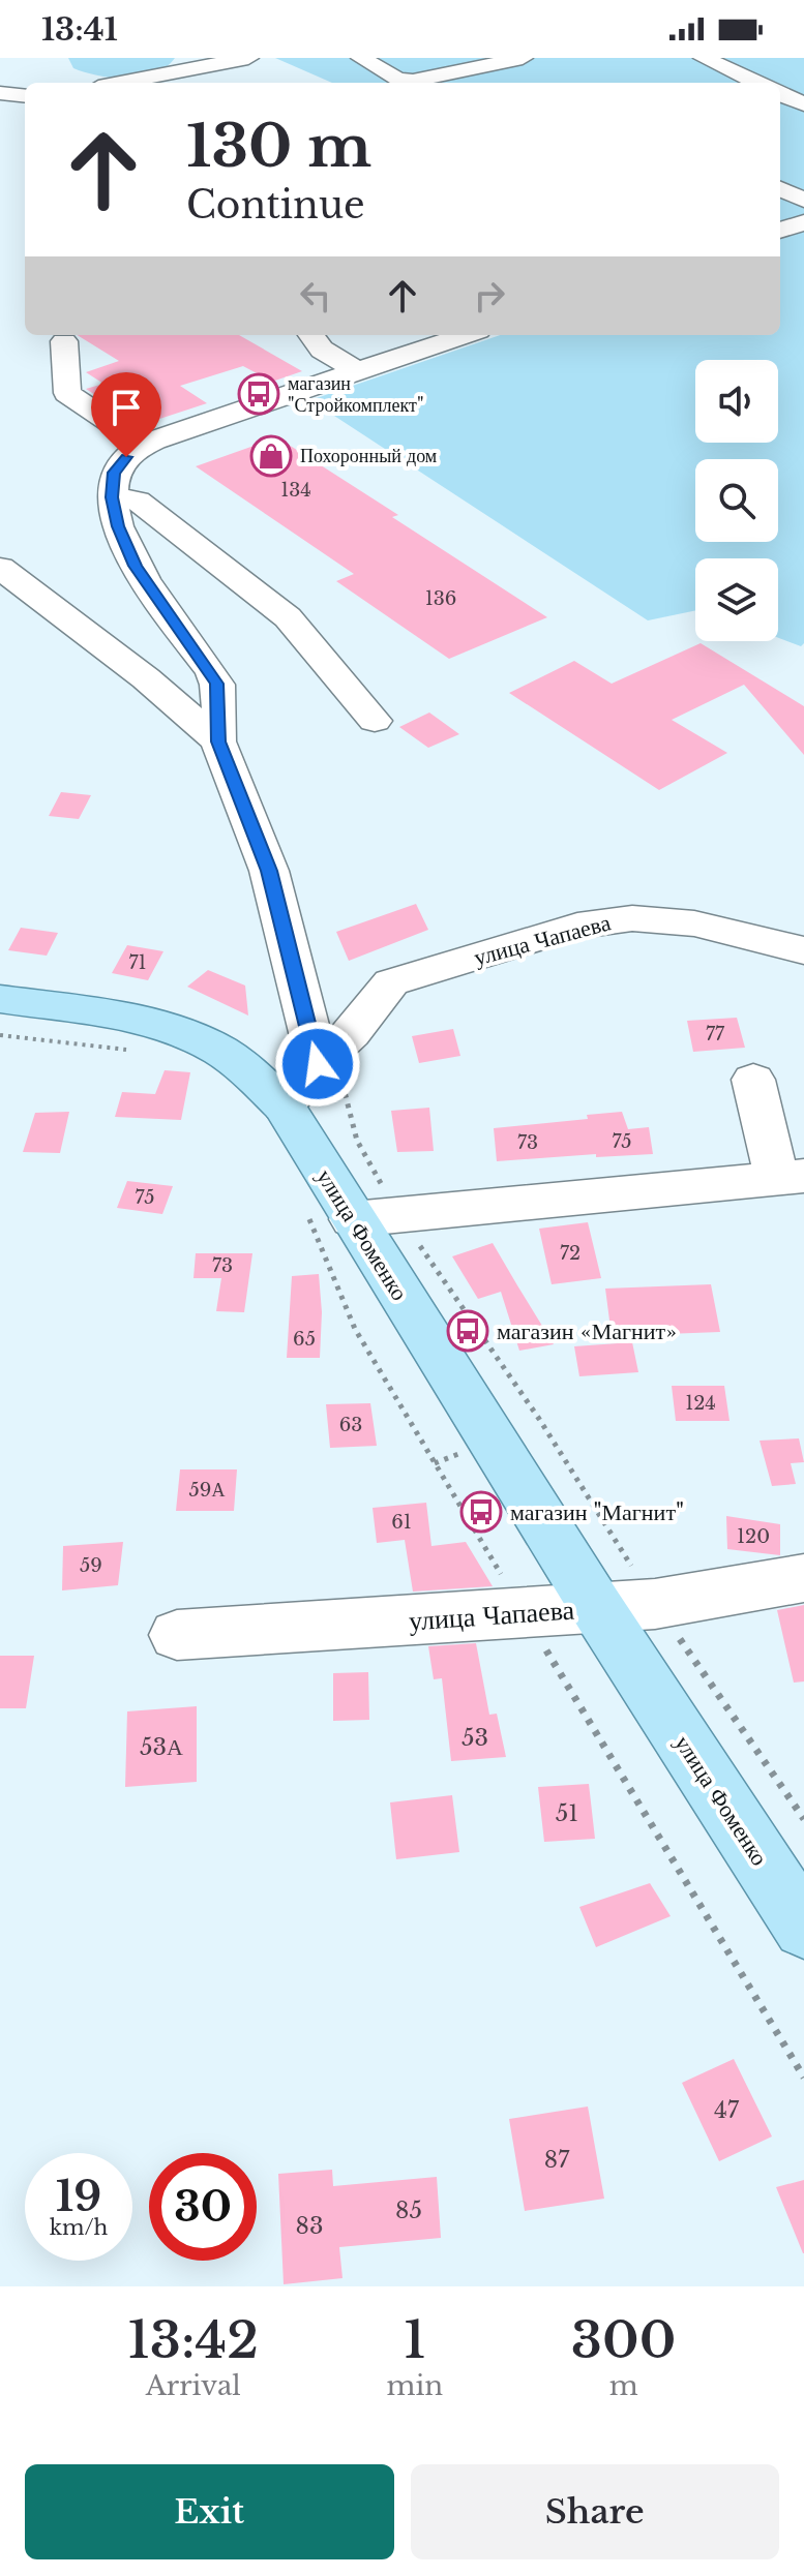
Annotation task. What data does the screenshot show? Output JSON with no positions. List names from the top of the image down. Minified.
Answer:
{"streets":{"main road":["улица Фоменко"],"street":["улица Чапаева"]},"crossings":[["улица Чапаева","улица Фоменко"]],"places":{"bus stop":["магазин \"Стройкомплект\"","магазин «Магнит»","магазин \"Магнит\""],"shop":["Похоронный дом"]},"house_numbers":["134","136","71","77","75","73","75","72","73","65","124","63","59А","61","120","59","53","53А","51","47","87","85","83"],"page":{"status":"13:41","turn":["130 m","Continue"],"speed":"19 km/h","limit":"30","eta":["13:42","Arrival","1","min","300","m"],"buttons":["Exit","Share"]}}
